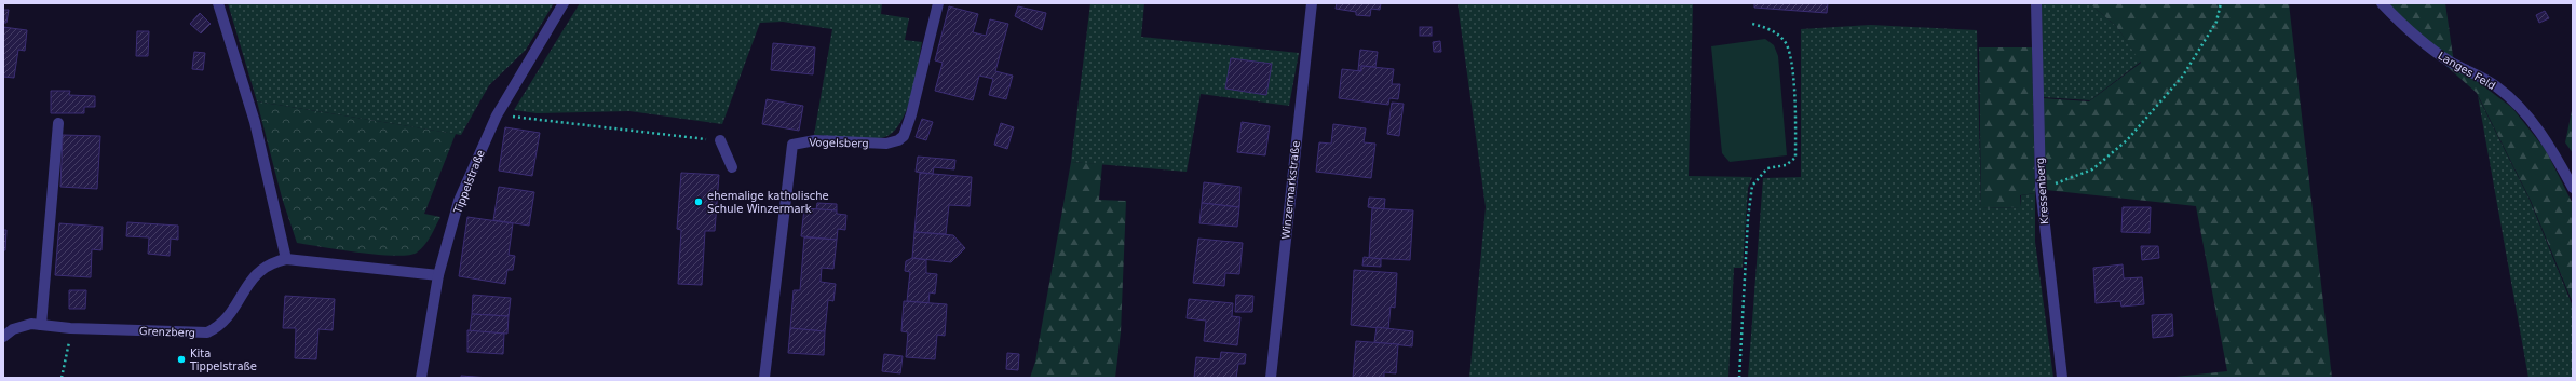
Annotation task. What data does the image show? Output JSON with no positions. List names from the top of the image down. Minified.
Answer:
{"streets":{"street":["Langes Feld","Vogelsberg","Tippelstraße","Winzermarkstraße","Kressenberg","Grenzberg"]},"crossings":[["Tippelstraße","Grenzberg"]],"places":["ehemalige katholische Schule Winzermark","Kita Tippelstraße"]}
